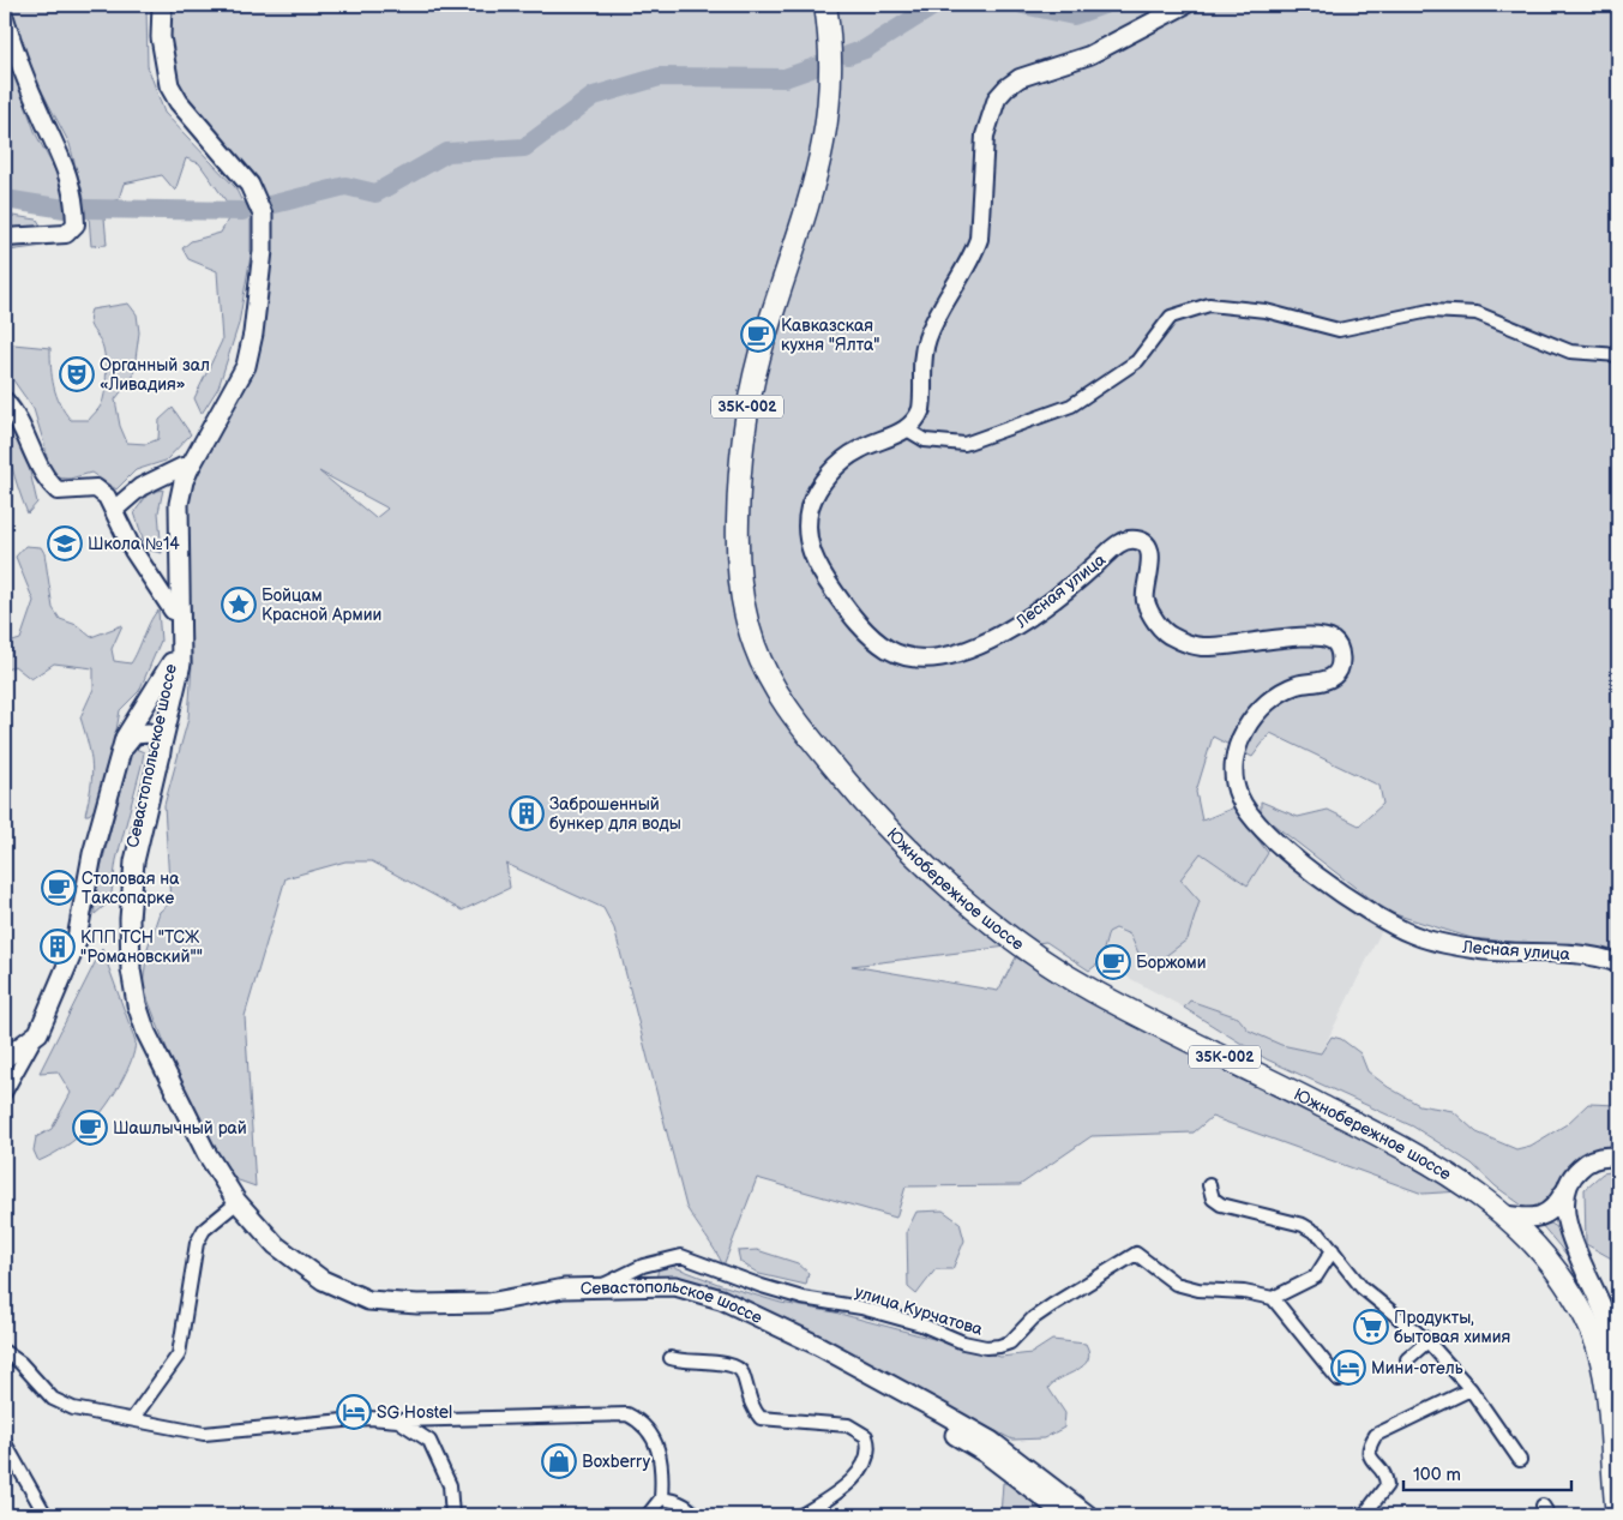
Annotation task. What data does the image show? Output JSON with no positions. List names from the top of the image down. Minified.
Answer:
{"streets":{"highway":["35К-002","Южнобережное шоссе"],"main road":["Севастопольское шоссе"],"street":["Лесная улица","улица Курчатова"]},"crossings":[["Севастопольское шоссе","улица Курчатова"]],"places":{"cafe":["Кавказская кухня \"Ялта\"","Столовая на Таксопарке","Боржоми","Шашлычный рай"],"theatre":["Органный зал «Ливадия»"],"school or university":["Школа №14"],"place":["Бойцам Красной Армии"],"building":["Заброшенный бункер для воды","КПП ТСН \"ТСЖ \"Романовский\"\""],"supermarket":["Продукты, бытовая химия"],"hotel":["Мини-отель","SG Hostel"],"shop":["Boxberry"]},"scale_bar":"100 m"}
